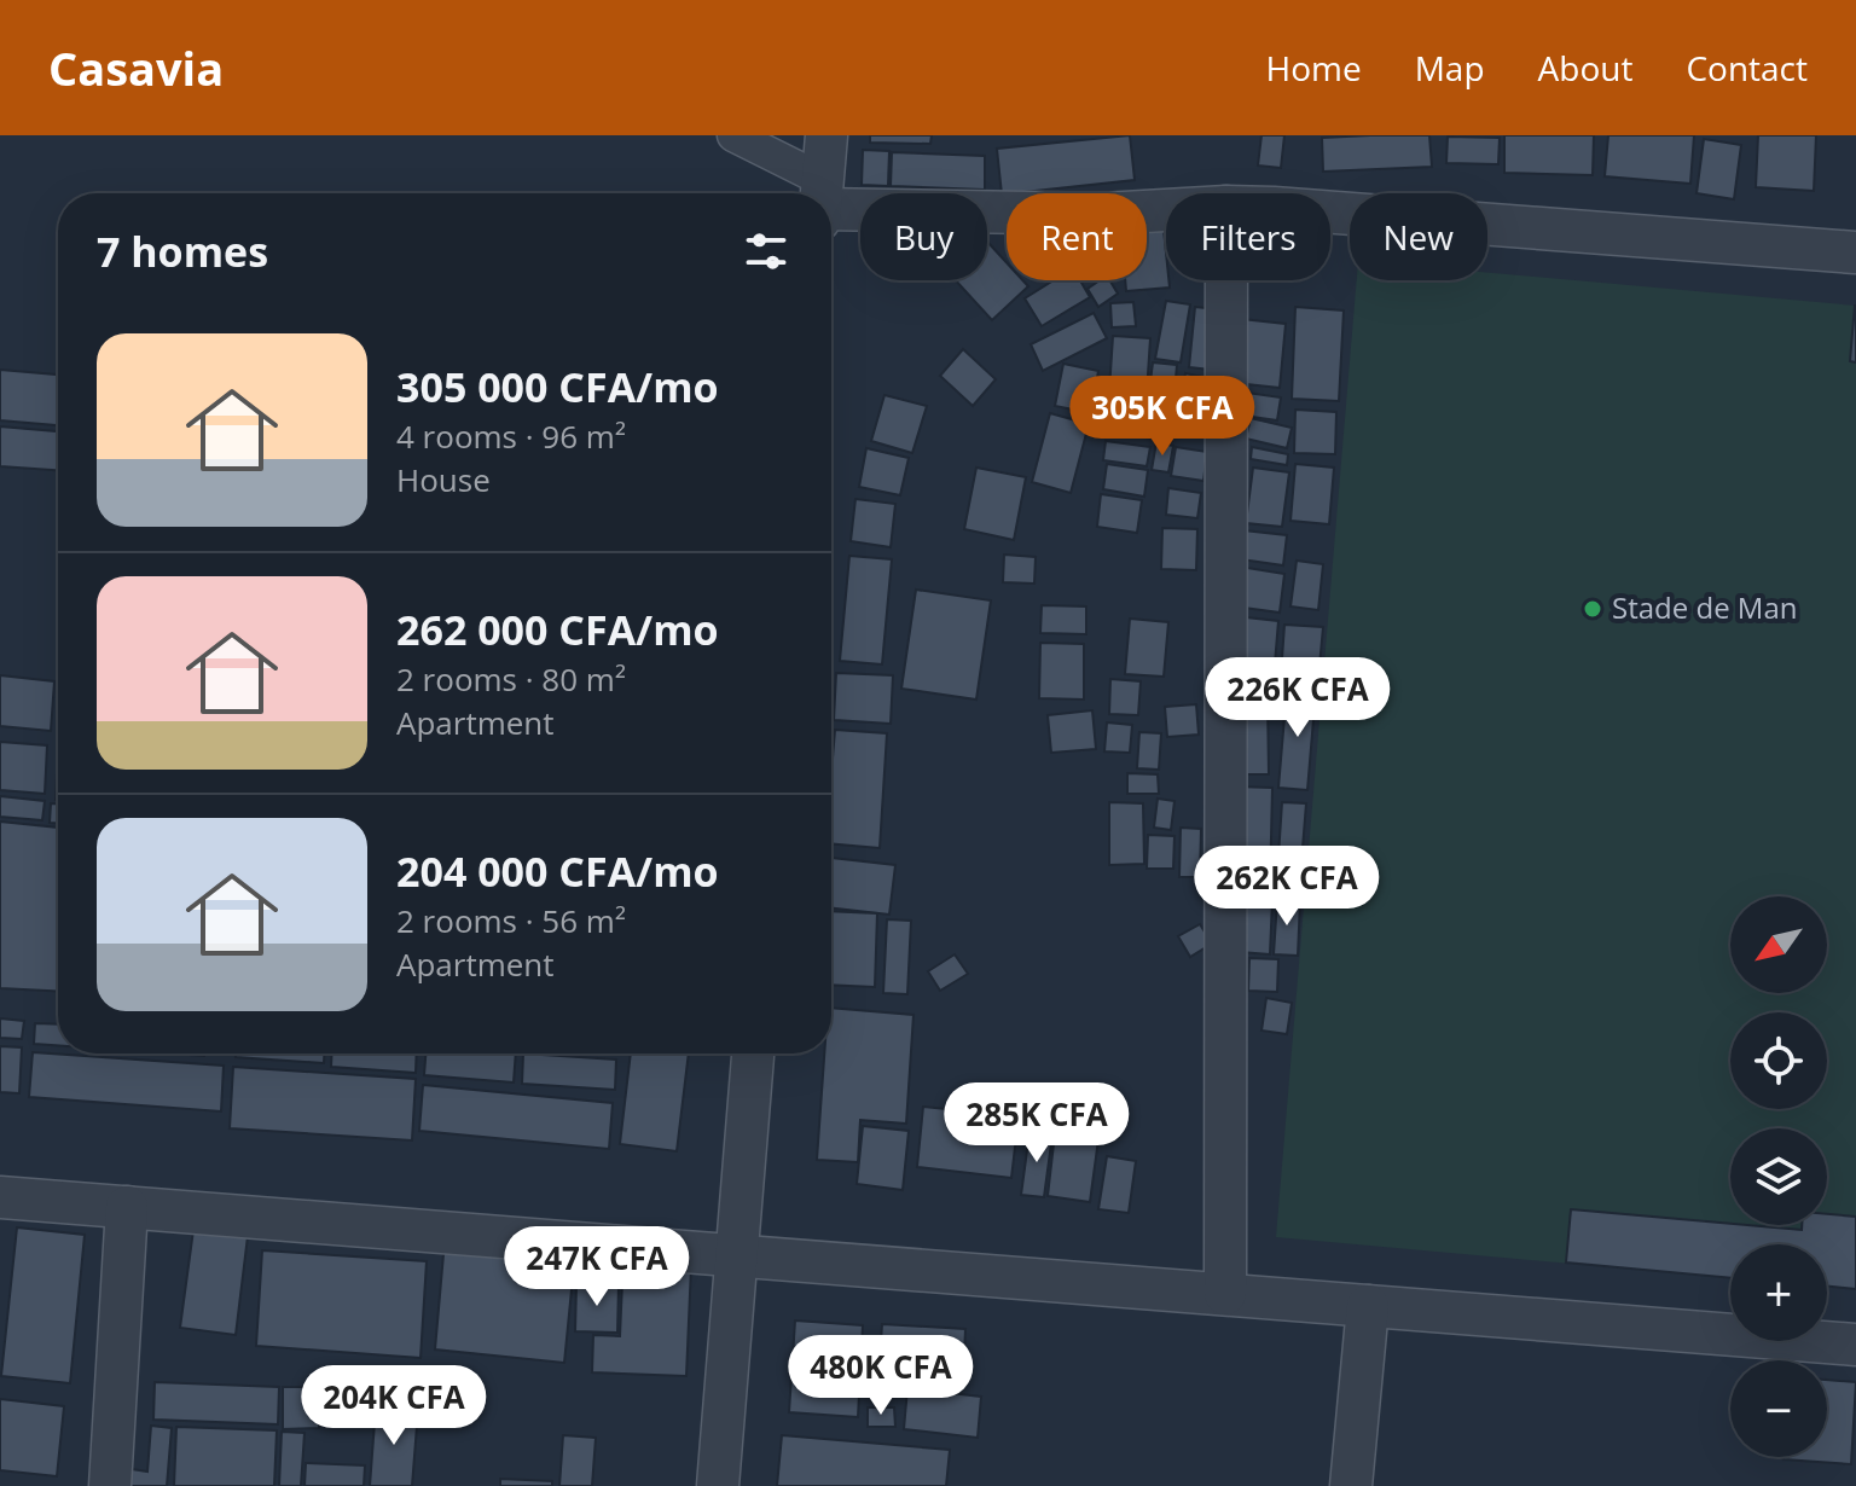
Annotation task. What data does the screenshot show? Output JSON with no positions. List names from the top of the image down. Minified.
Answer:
{"places":["Stade de Man"],"north":"bottom left","page":{"header":"Casavia","nav":["Home","Map","About","Contact"],"chip":["Buy","Rent","Filters","New"],"heading":"7 homes","list":[{"name":"305 000 CFA/mo","note":"4 rooms · 96 m² · House"},{"name":"262 000 CFA/mo","note":"2 rooms · 80 m² · Apartment"},{"name":"204 000 CFA/mo","note":"2 rooms · 56 m² · Apartment"}],"price":["305K CFA","226K CFA","262K CFA","285K CFA","247K CFA","480K CFA","204K CFA"],"map_buttons":["+","−"]}}
